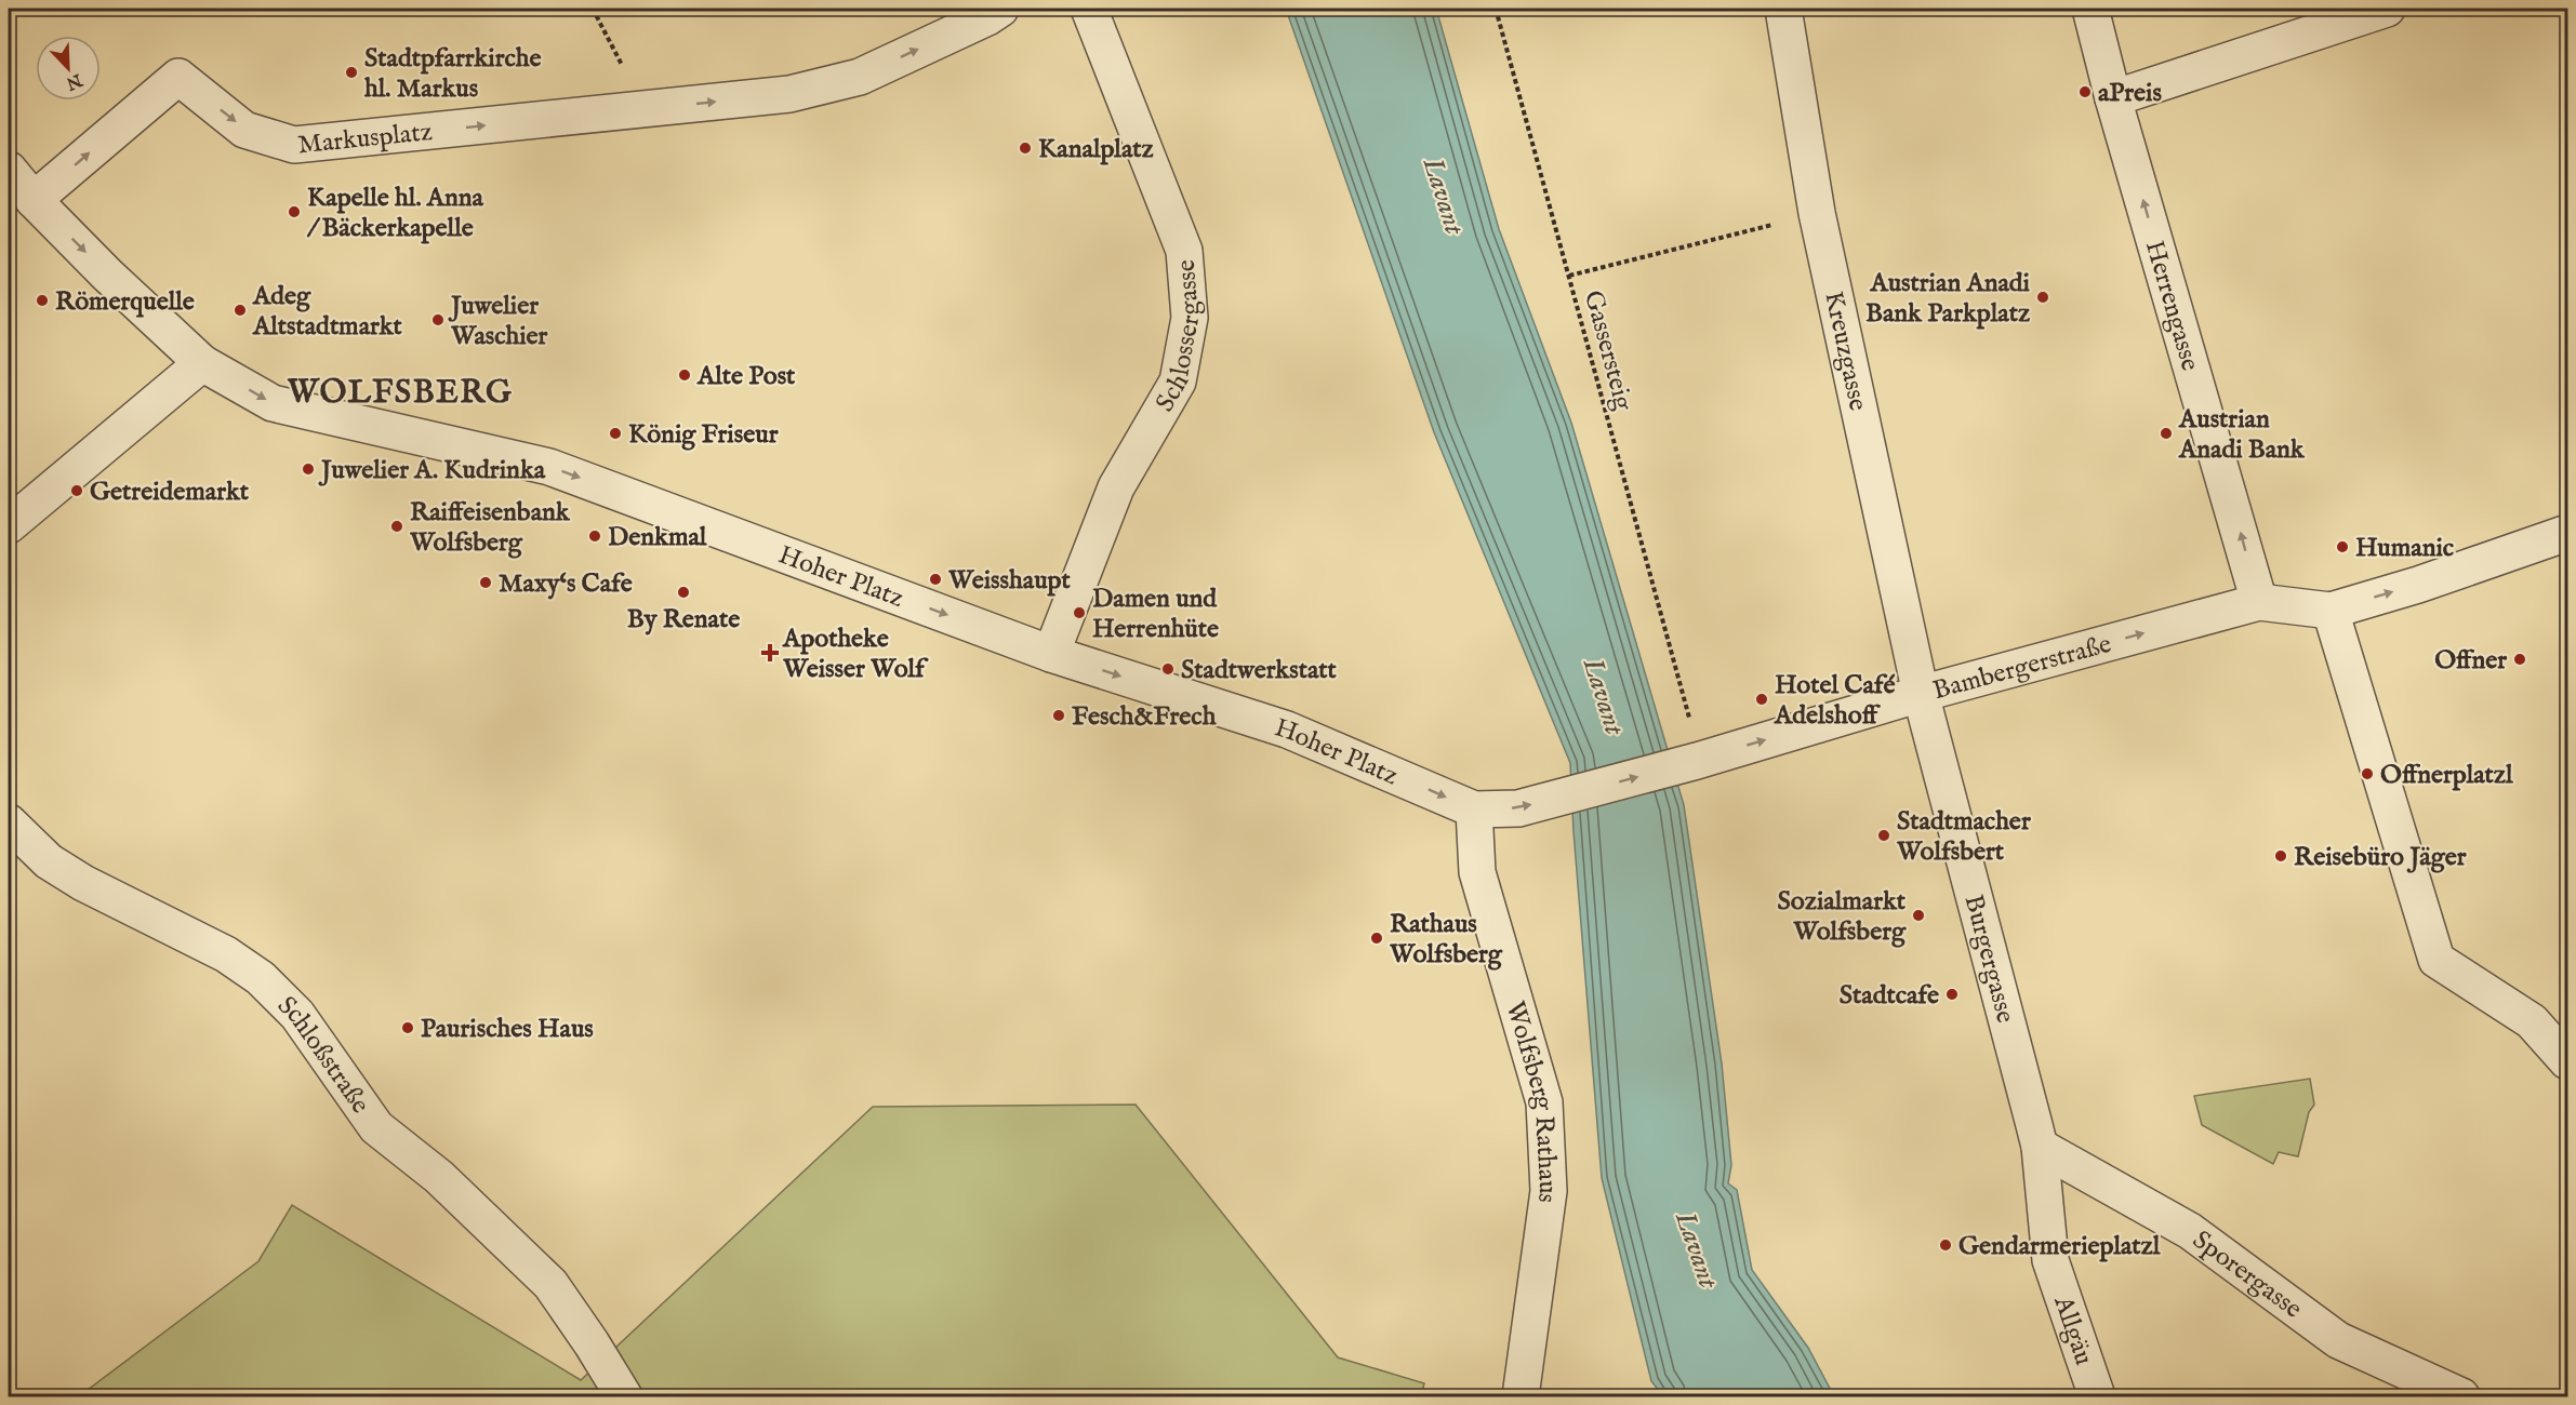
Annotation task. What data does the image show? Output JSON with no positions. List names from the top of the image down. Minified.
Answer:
{"streets":{"street":["Markusplatz","Herrengasse","Schlossergasse","Kreuzgasse","Hoher Platz","Bambergerstraße","Burgergasse","Schloßstraße","Wolfsberg Rathaus","Sporergasse","Allgäu"],"path":["Gassersteig"]},"crossings":[["Markusplatz","Hoher Platz"],["Herrengasse","Bambergerstraße"],["Schlossergasse","Hoher Platz"],["Kreuzgasse","Bambergerstraße"],["Kreuzgasse","Burgergasse"],["Hoher Platz","Bambergerstraße"],["Hoher Platz","Wolfsberg Rathaus"],["Bambergerstraße","Burgergasse"],["Bambergerstraße","Wolfsberg Rathaus"],["Burgergasse","Sporergasse"],["Burgergasse","Allgäu"],["Sporergasse","Allgäu"]],"one_way":["Markusplatz","Herrengasse","Hoher Platz","Bambergerstraße"],"districts":["WOLFSBERG"],"water":["Lavant"],"places":{"other":["Stadtpfarrkirche hl. Markus","aPreis","Kanalplatz","Kapelle hl. Anna / Bäckerkapelle","Austrian Anadi Bank Parkplatz","Römerquelle","Adeg Altstadtmarkt","Juwelier Waschier","Alte Post","König Friseur","Austrian Anadi Bank","Juwelier A. Kudrinka","Getreidemarkt","Raiffeisenbank Wolfsberg","Denkmal","Humanic","Weisshaupt","Maxy‘s Cafe","By Renate","Damen und Herrenhüte","Offner","Stadtwerkstatt","Hotel Café Adelshoff","Fesch&Frech","Offnerplatzl","Stadtmacher Wolfsbert","Reisebüro Jäger","Sozialmarkt Wolfsberg","Rathaus Wolfsberg","Stadtcafe","Paurisches Haus","Gendarmerieplatzl"],"health":["Apotheke Weisser Wolf"]},"north":"bottom right"}
